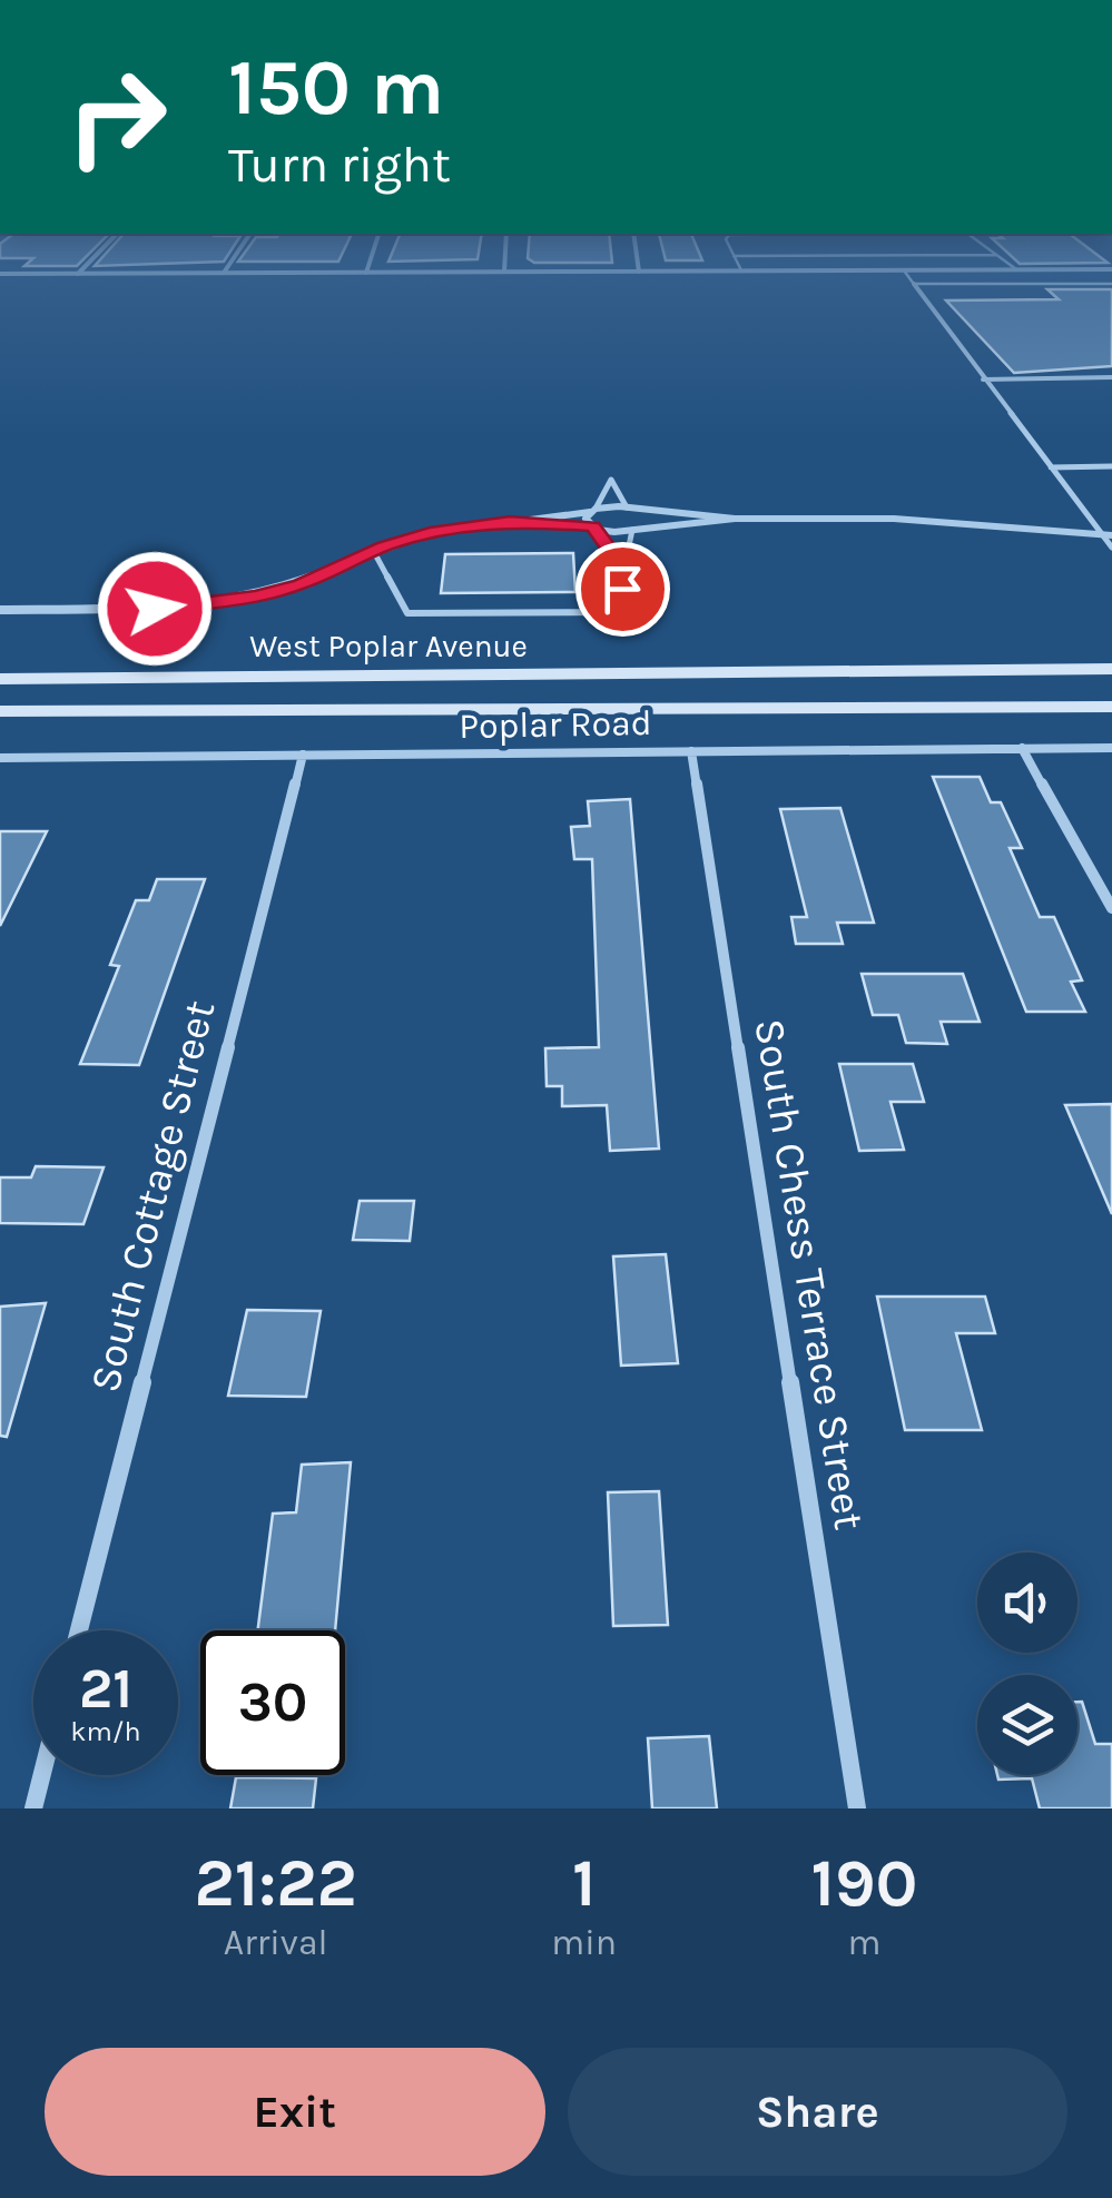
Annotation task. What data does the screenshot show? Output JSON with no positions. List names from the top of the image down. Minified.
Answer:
{"streets":{"main road":["West Poplar Avenue"],"street":["Poplar Road","South Cottage Street","South Chess Terrace Street"]},"crossings":[["Poplar Road","South Cottage Street"],["Poplar Road","South Chess Terrace Street"]],"page":{"turn":["150 m","Turn right"],"speed":"21 km/h","limit":"30","eta":["21:22","Arrival","1","min","190","m"],"buttons":["Exit","Share"]}}
